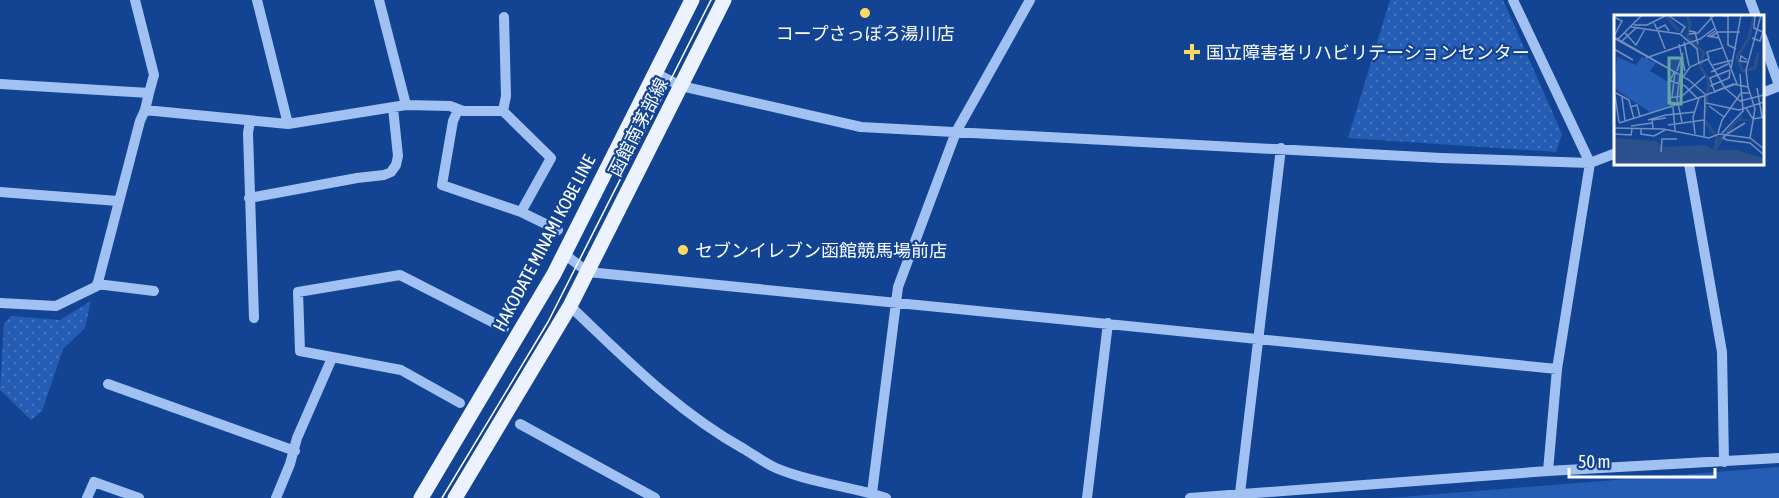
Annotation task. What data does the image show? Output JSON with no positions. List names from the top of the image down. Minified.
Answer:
{"streets":{"main road":["函館南茅部線","HAKODATE MINAMI KOBE LINE"]},"places":{"other":["コープさっぽろ湯川店","セブンイレブン函館競馬場前店"],"health":["国立障害者リハビリテーションセンター"]},"scale_bar":"50 m"}
